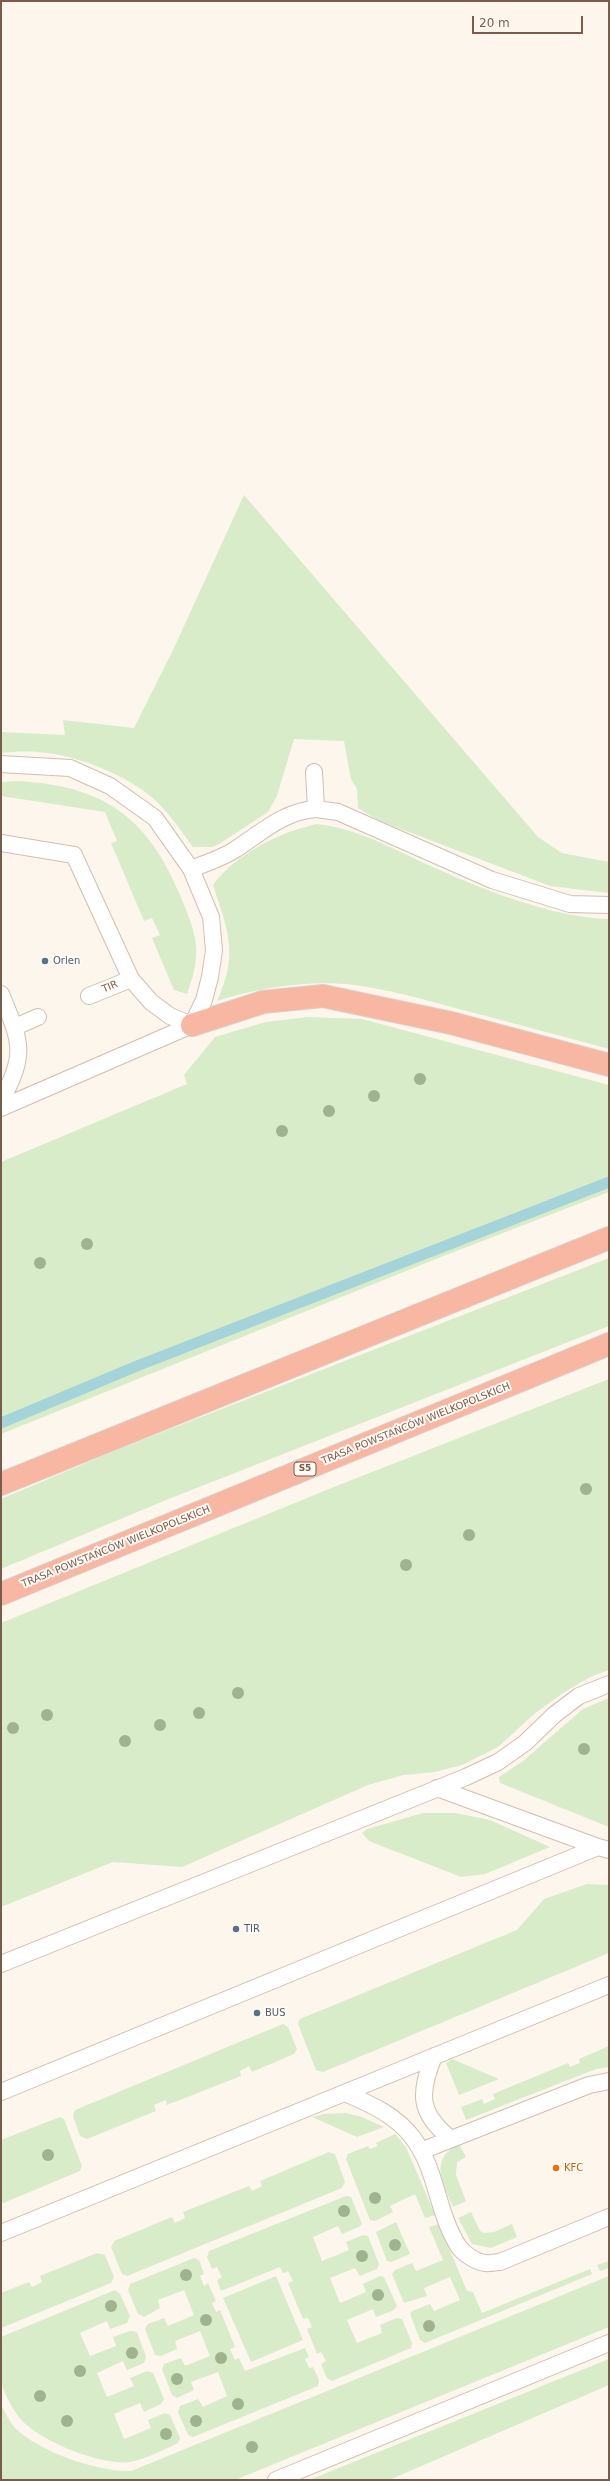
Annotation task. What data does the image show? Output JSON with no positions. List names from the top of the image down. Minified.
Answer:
{"streets":{"highway":["TRASA POWSTAŃCÓW WIELKOPOLSKICH","S5"],"lane":["TIR"]},"places":["Orlen","TIR","BUS","KFC"],"scale_bar":"20 m"}
